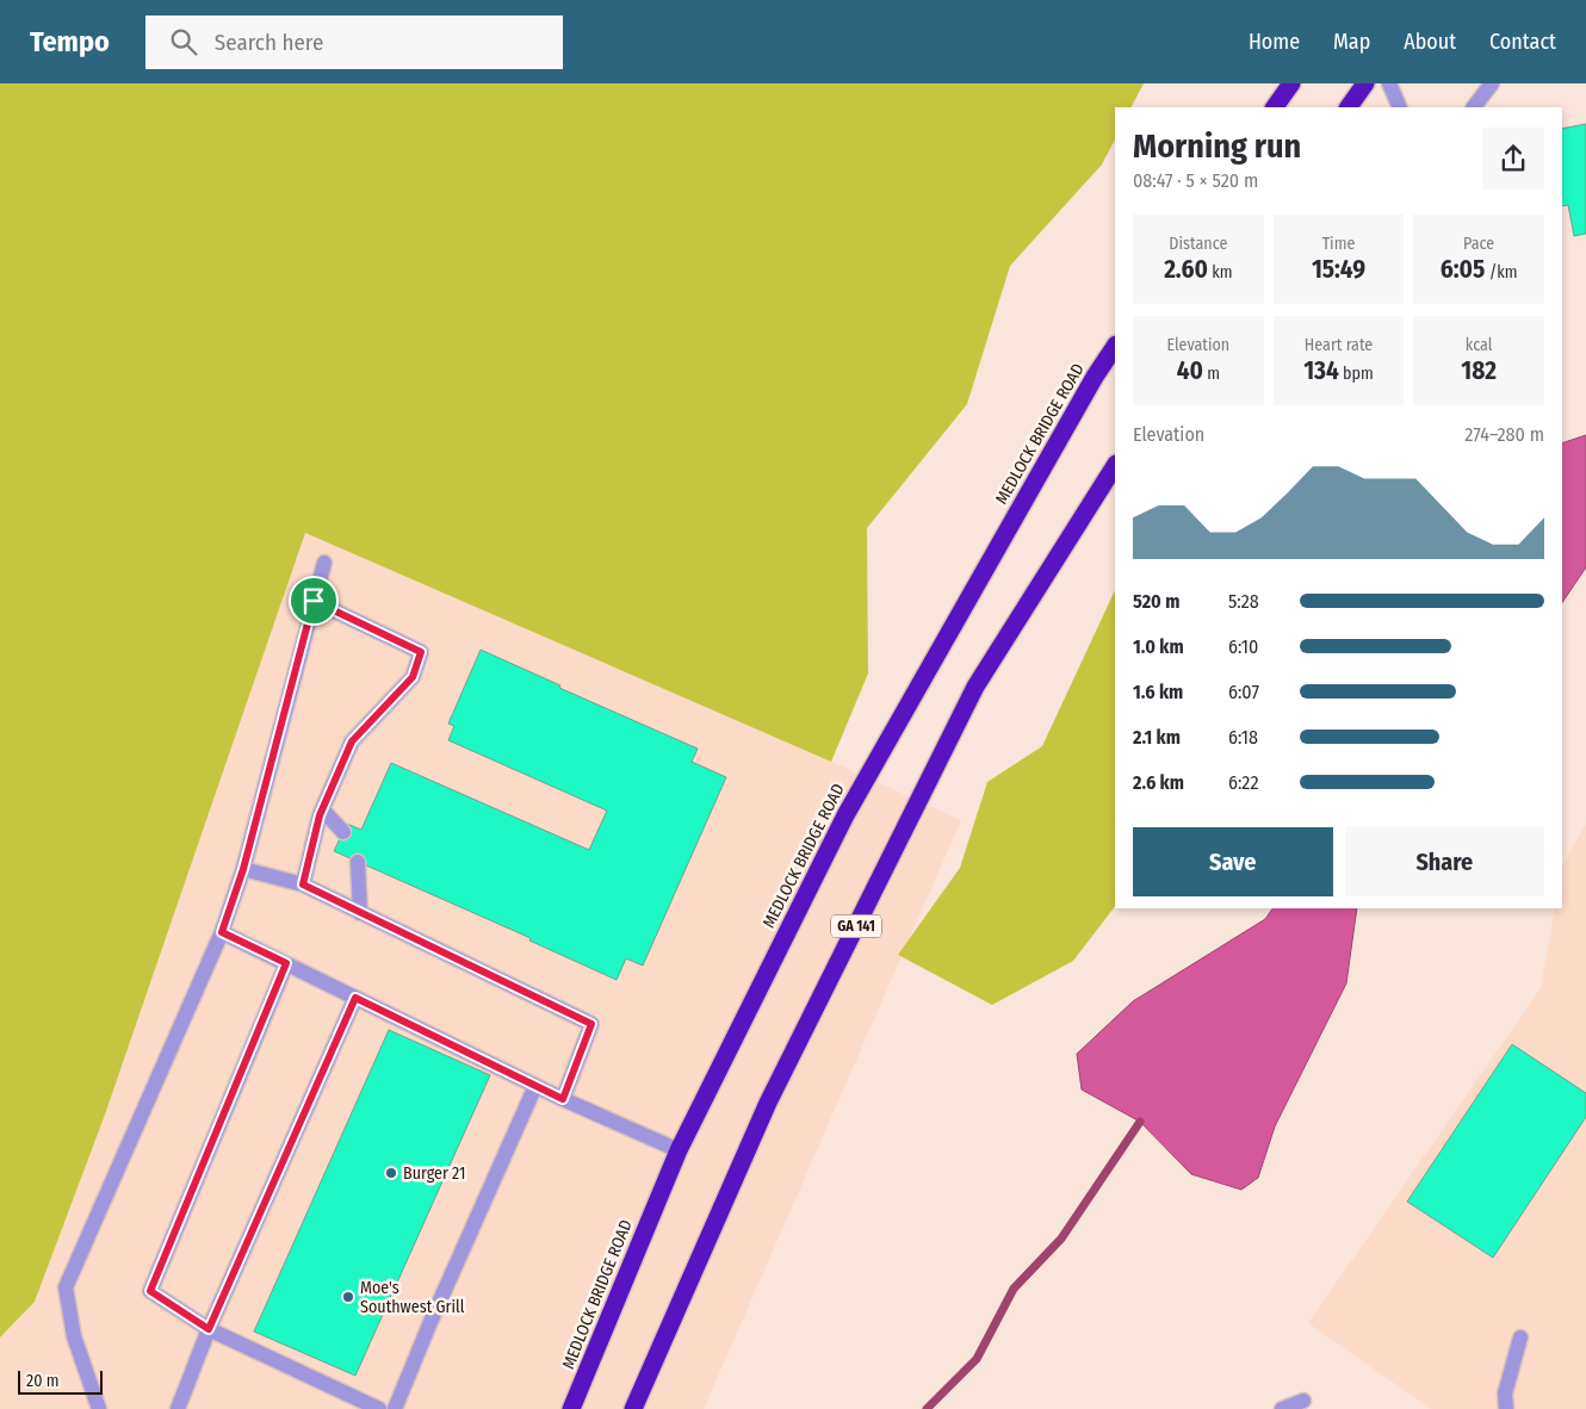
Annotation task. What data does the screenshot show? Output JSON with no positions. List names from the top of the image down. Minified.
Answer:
{"streets":{"highway":["MEDLOCK BRIDGE ROAD","GA 141"]},"places":["Burger 21","Moe's Southwest Grill"],"scale_bar":"20 m","page":{"header":"Tempo","search":"Search here","nav":["Home","Map","About","Contact"],"heading":["Morning run","08:47 · 5 × 520 m"],"stats":[["Distance","2.60 km"],["Time","15:49"],["Pace","6:05 /km"],["Elevation","40 m"],["Heart rate","134 bpm"],["kcal","182"]],"chart":["Elevation","274–280 m"],"list":[{"name":"520 m","note":"5:28"},{"name":"1.0 km","note":"6:10"},{"name":"1.6 km","note":"6:07"},{"name":"2.1 km","note":"6:18"},{"name":"2.6 km","note":"6:22"}],"buttons":["Save","Share"],"scale":"20 m"}}
